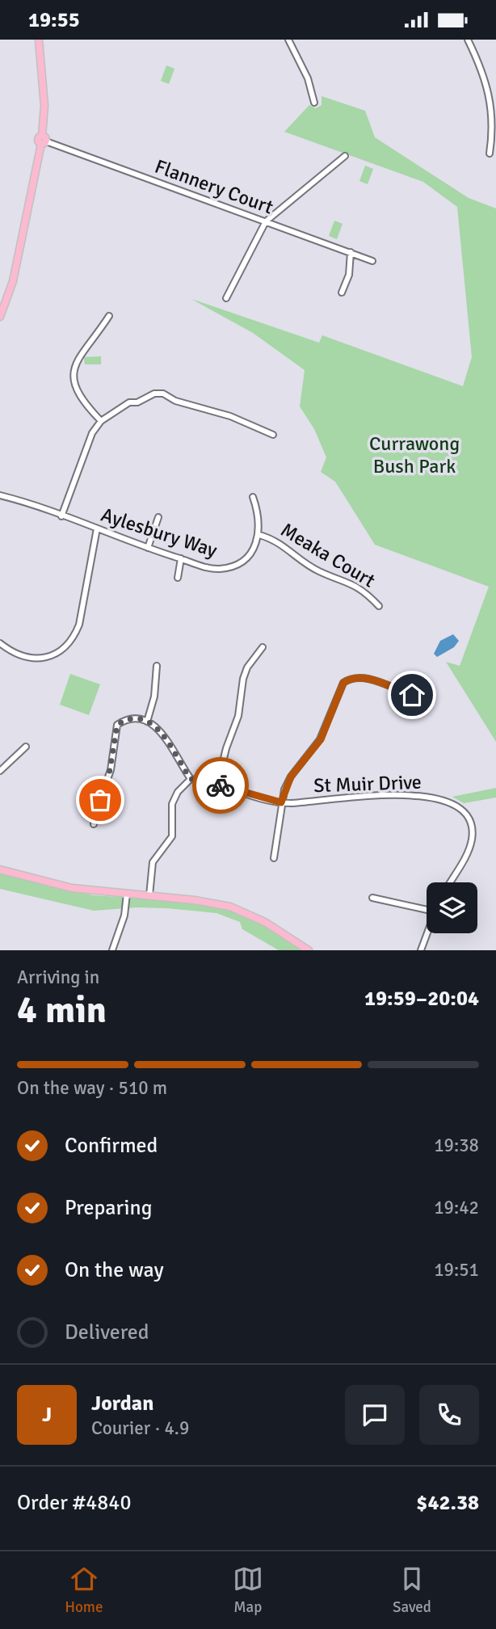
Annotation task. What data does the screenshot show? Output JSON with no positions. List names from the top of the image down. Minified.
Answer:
{"streets":{"street":["Flannery Court","Aylesbury Way","Meaka Court","St Muir Drive"]},"crossings":[["Aylesbury Way","Meaka Court"]],"parks":["Currawong Bush Park"],"page":{"status":"19:55","heading":["4 min","Arriving in","19:59–20:04"],"panel":["Jordan","Courier · 4.9","Order #4840","$42.38"],"bar":"On the way · 510 m","list":[["Confirmed","19:38"],["Preparing","19:42"],["On the way","19:51"],"Delivered"],"round":"J","tabs":["Home","Map","Saved"]}}
